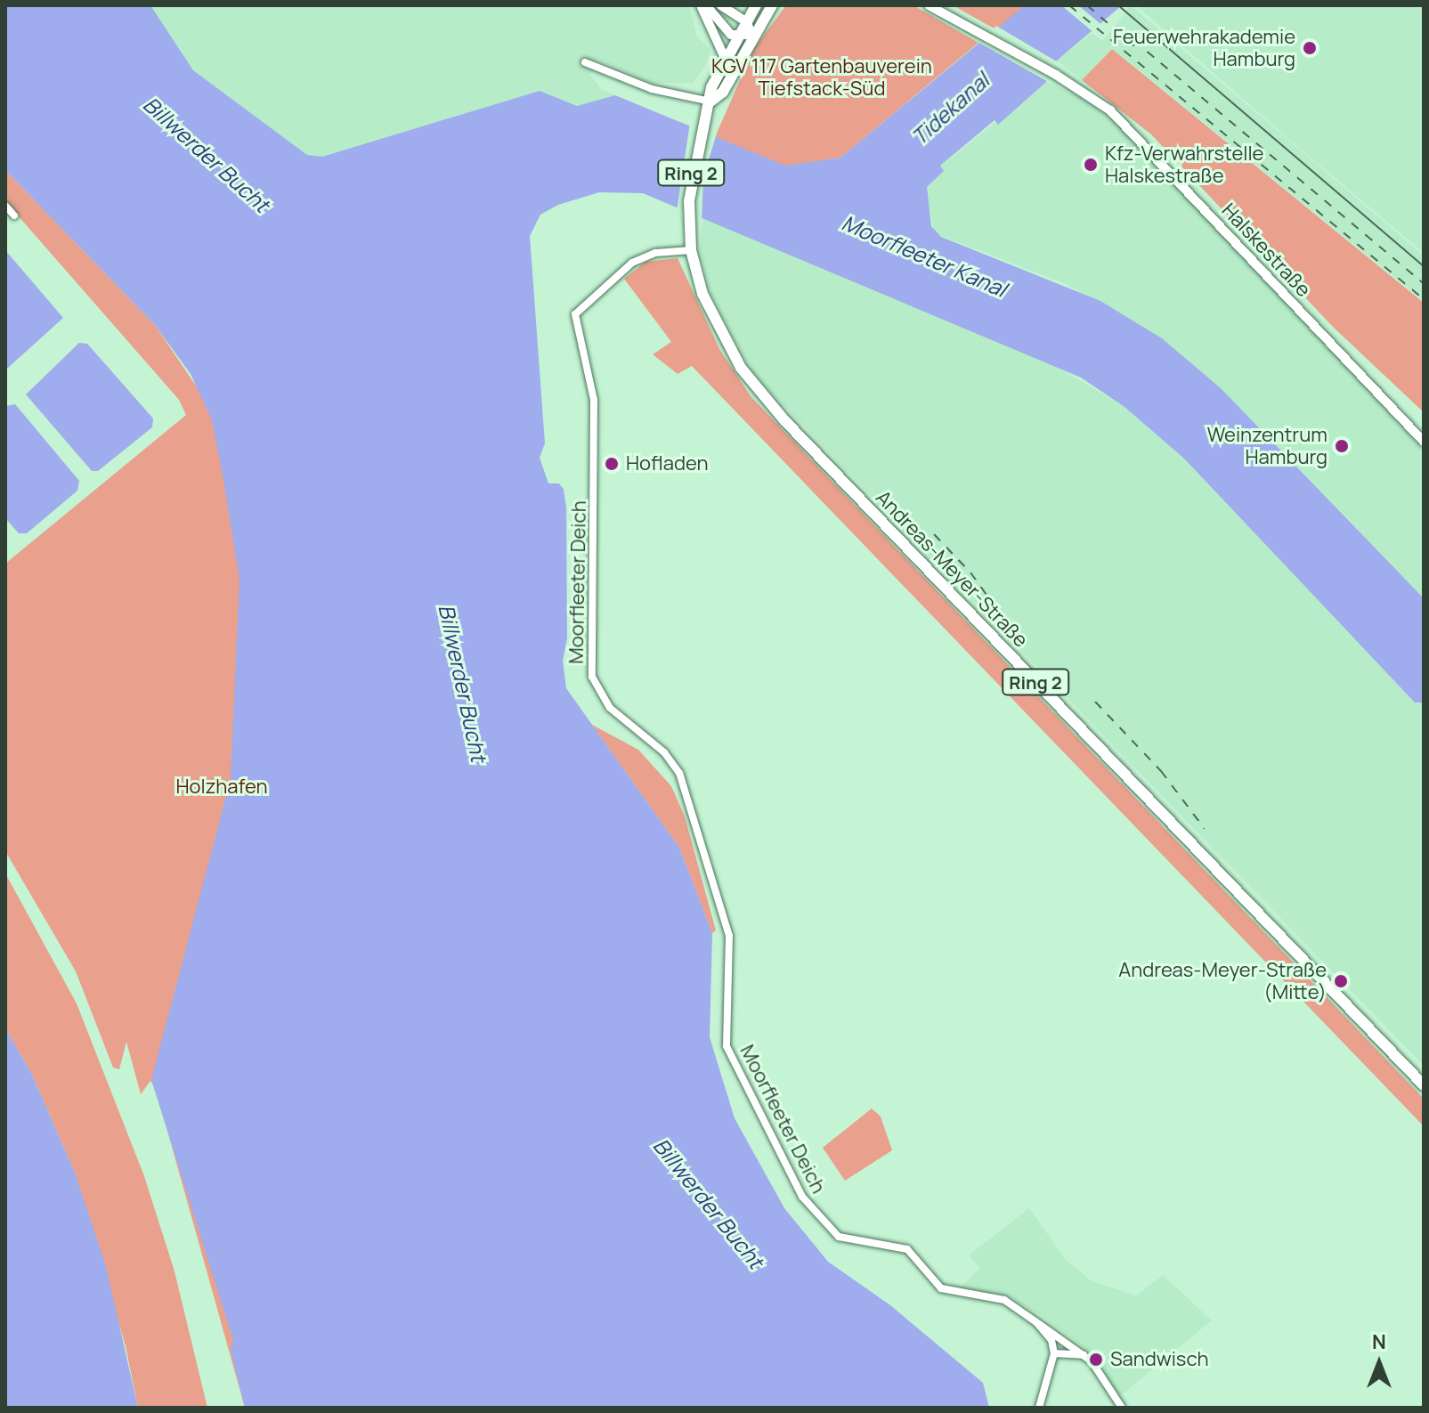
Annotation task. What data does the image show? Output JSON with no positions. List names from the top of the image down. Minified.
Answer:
{"streets":{"main road":["Ring 2","Andreas-Meyer-Straße"],"street":["Halskestraße","Moorfleeter Deich"]},"crossings":[["Ring 2","Andreas-Meyer-Straße"],["Andreas-Meyer-Straße","Moorfleeter Deich"]],"water":["Tidekanal","Billwerder Bucht","Moorfleeter Kanal"],"parks":["KGV 117 Gartenbauverein Tiefstack-Süd","Holzhafen"],"places":["Feuerwehrakademie Hamburg","Kfz-Verwahrstelle Halskestraße","Weinzentrum Hamburg","Hofladen","Andreas-Meyer-Straße (Mitte)","Sandwisch"],"north":"top"}
